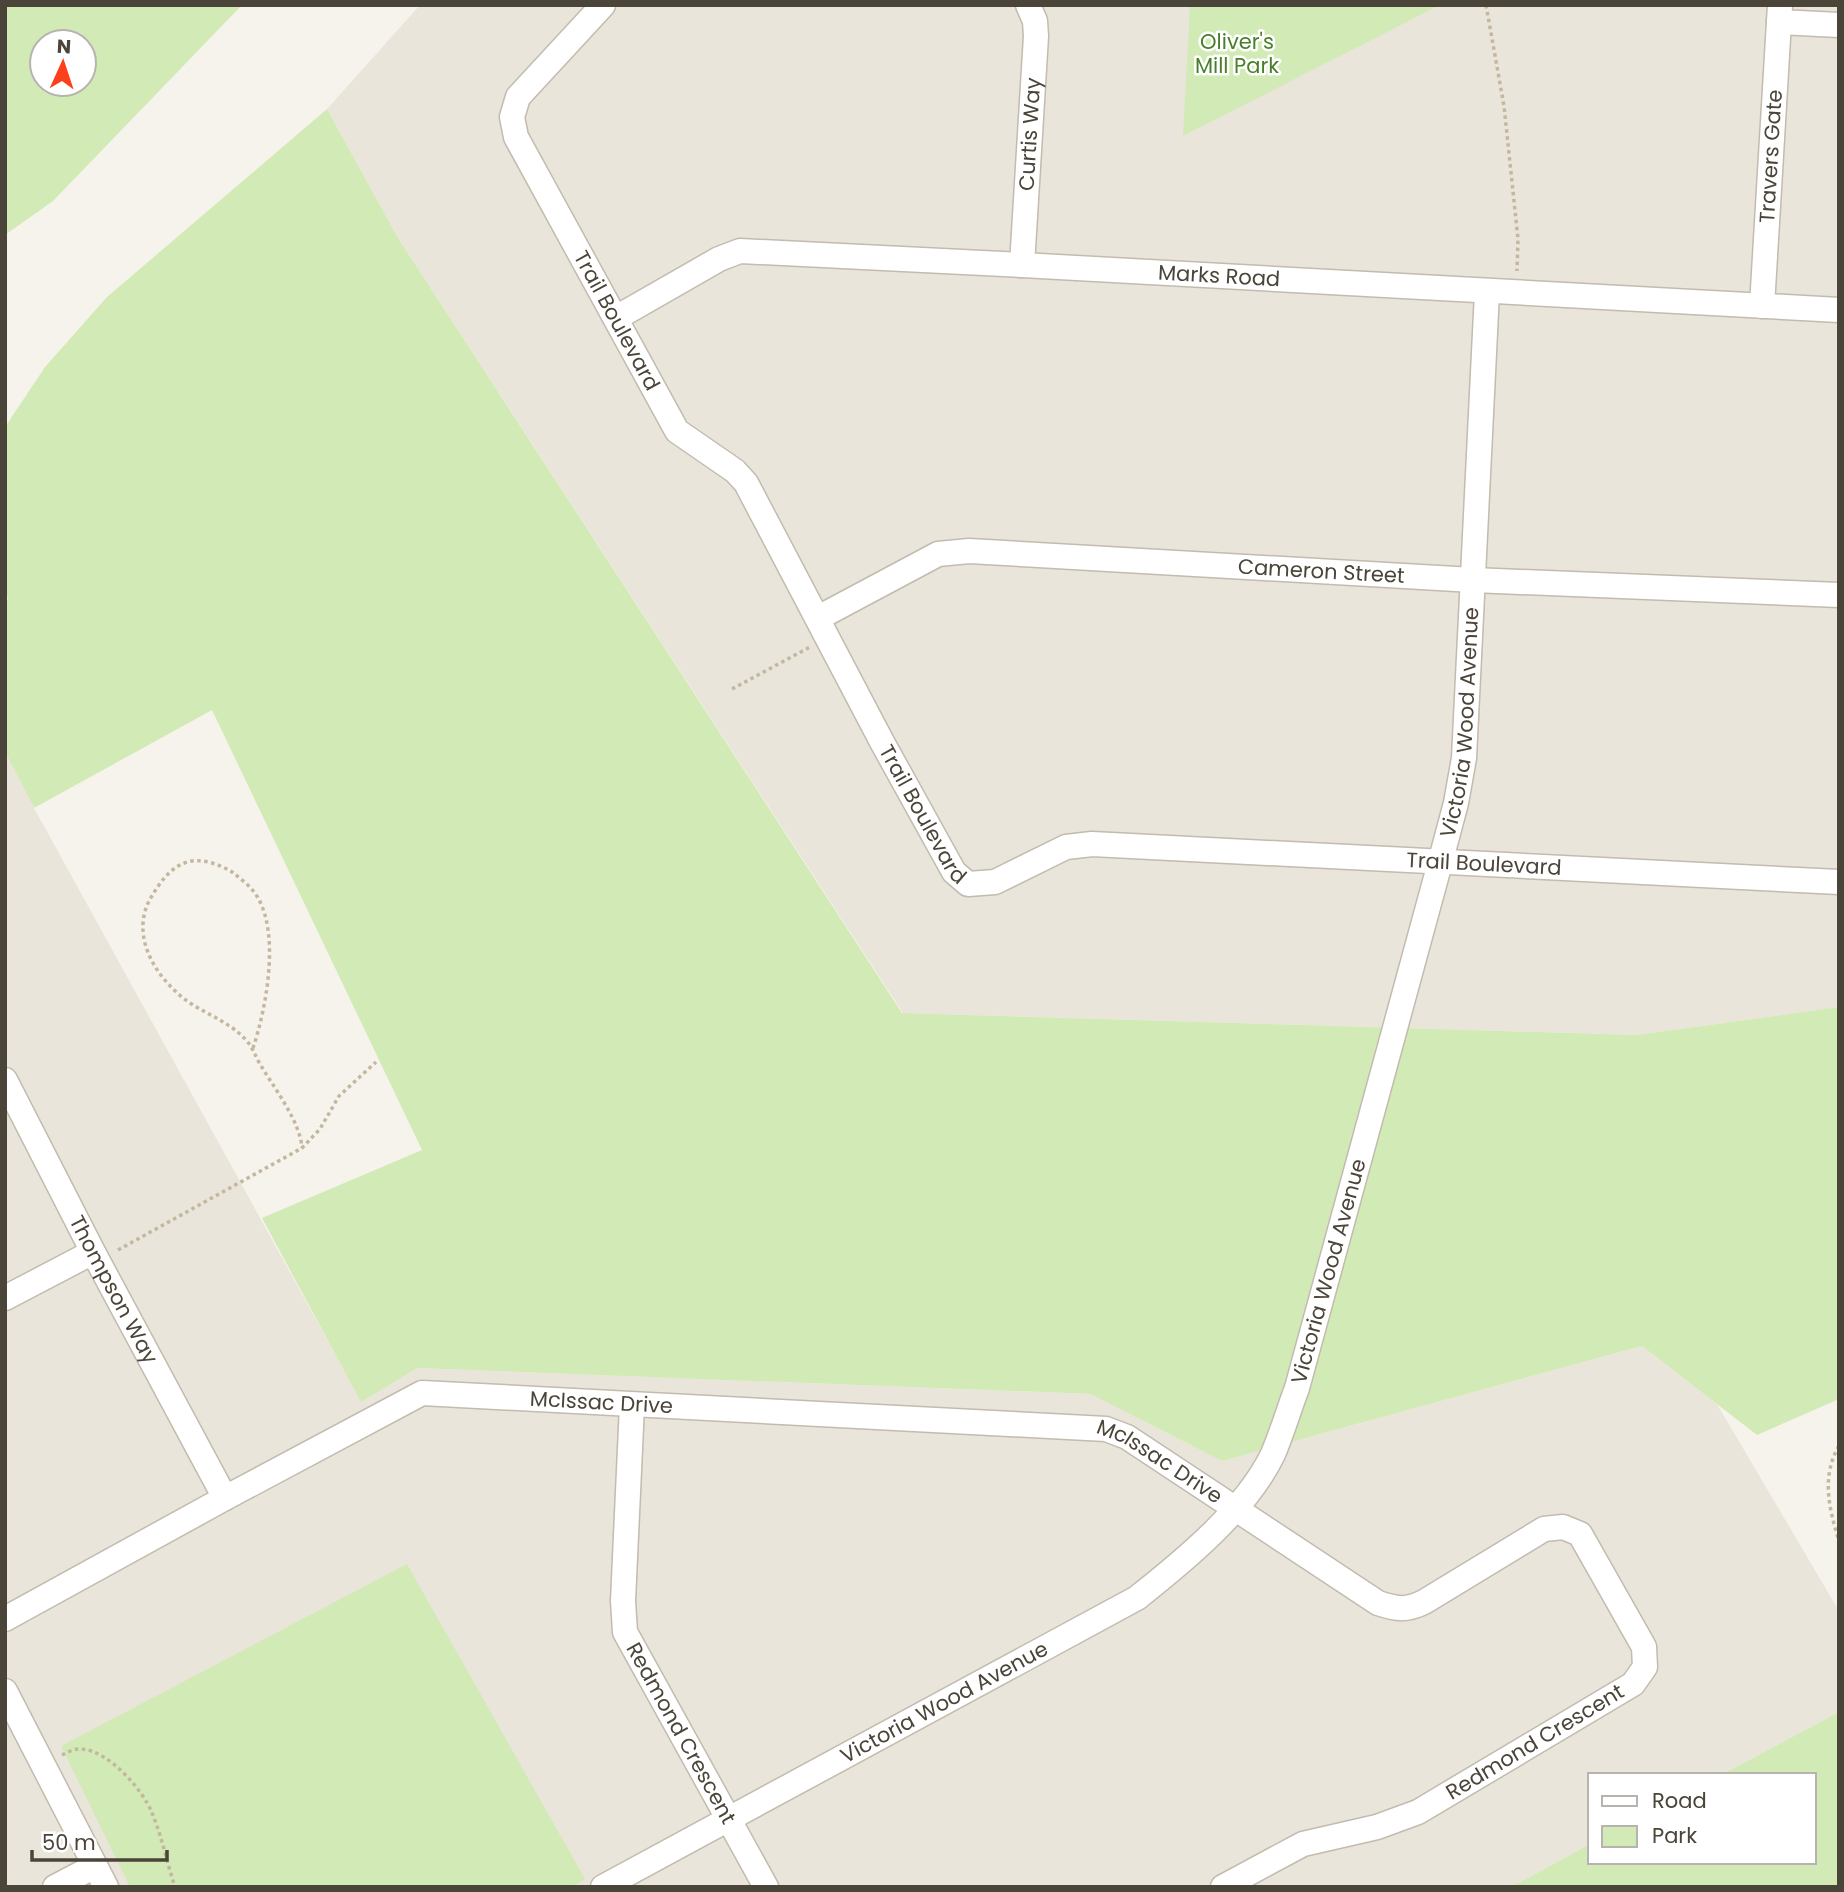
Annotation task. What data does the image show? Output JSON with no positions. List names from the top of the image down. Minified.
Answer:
{"streets":{"street":["Curtis Way","Travers Gate","Marks Road","Trail Boulevard","Cameron Street","Victoria Wood Avenue","Thompson Way","McIssac Drive","Redmond Crescent"]},"crossings":[["Curtis Way","Marks Road"],["Travers Gate","Marks Road"],["Marks Road","Trail Boulevard"],["Marks Road","Victoria Wood Avenue"],["Trail Boulevard","Cameron Street"],["Trail Boulevard","Victoria Wood Avenue"],["Cameron Street","Victoria Wood Avenue"],["Victoria Wood Avenue","McIssac Drive"],["Victoria Wood Avenue","Redmond Crescent"],["Thompson Way","McIssac Drive"],["McIssac Drive","Redmond Crescent"]],"parks":["Oliver's Mill Park"],"legend":["Road","Park"],"scale_bar":"50 m","north":"top"}
